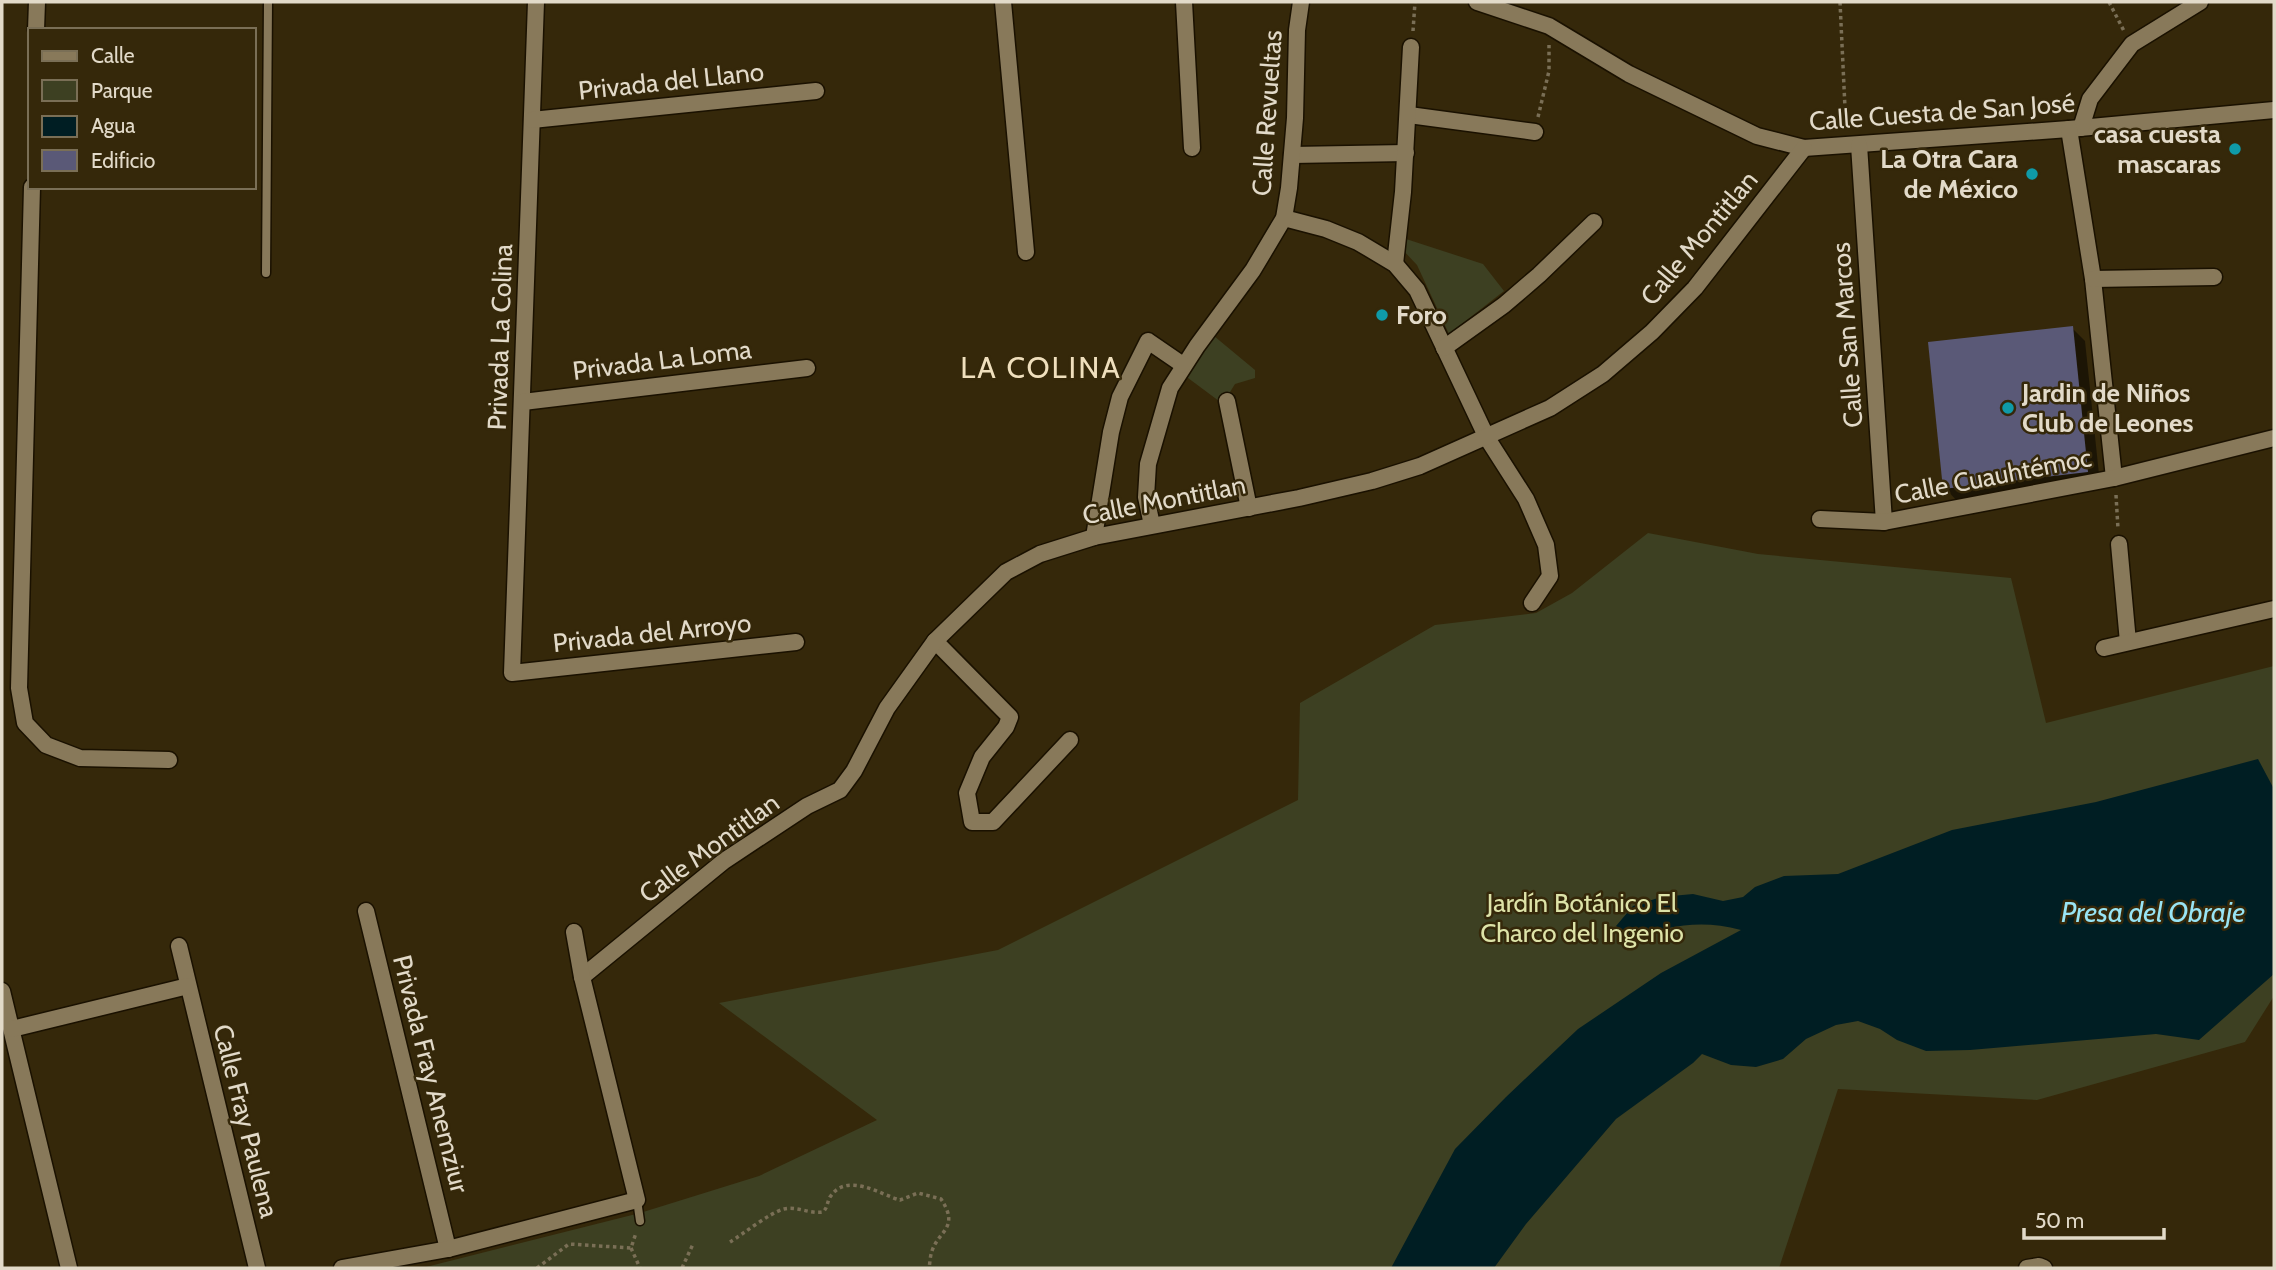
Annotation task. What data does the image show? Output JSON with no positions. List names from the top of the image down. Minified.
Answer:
{"streets":{"street":["Privada del Llano","Calle Cuesta de San José","Calle Revueltas","Calle Montitlan","Calle San Marcos","Privada La Colina","Privada La Loma","Calle Cuauhtémoc","Privada del Arroyo","Privada Fray Anemziur","Calle Fray Paulena"]},"crossings":[["Privada del Llano","Privada La Colina"],["Calle Cuesta de San José","Calle Montitlan"],["Calle Cuesta de San José","Calle San Marcos"],["Calle Revueltas","Calle Montitlan"],["Calle San Marcos","Calle Cuauhtémoc"],["Privada La Colina","Privada La Loma"],["Privada La Colina","Privada del Arroyo"]],"districts":["LA COLINA"],"water":["Presa del Obraje"],"parks":["Jardín Botánico El Charco del Ingenio"],"places":["casa cuesta mascaras","La Otra Cara de México","Foro","Jardin de Niños Club de Leones"],"legend":["Calle","Parque","Agua","Edificio"],"scale_bar":"50 m"}
